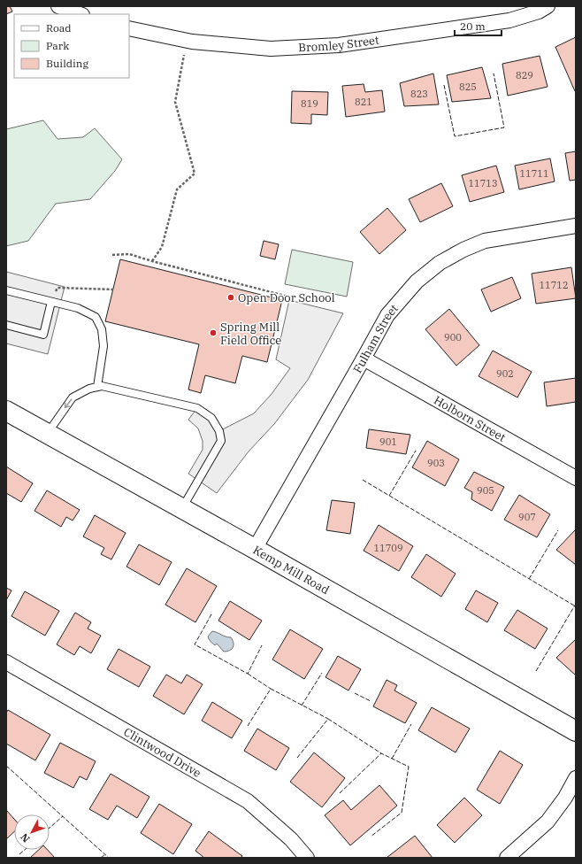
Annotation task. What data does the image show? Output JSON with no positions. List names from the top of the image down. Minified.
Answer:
{"streets":{"street":["Bromley Street","Fulham Street","Holborn Street","Kemp Mill Road","Clintwood Drive"]},"crossings":[["Fulham Street","Holborn Street"],["Fulham Street","Kemp Mill Road"]],"places":["Open Door School","Spring Mill Field Office"],"house_numbers":["829","825","823","821","819","11711","11713","11712","900","902","901","903","905","907","11709"],"legend":["Road","Park","Building"],"scale_bar":"20 m","north":"bottom left"}
